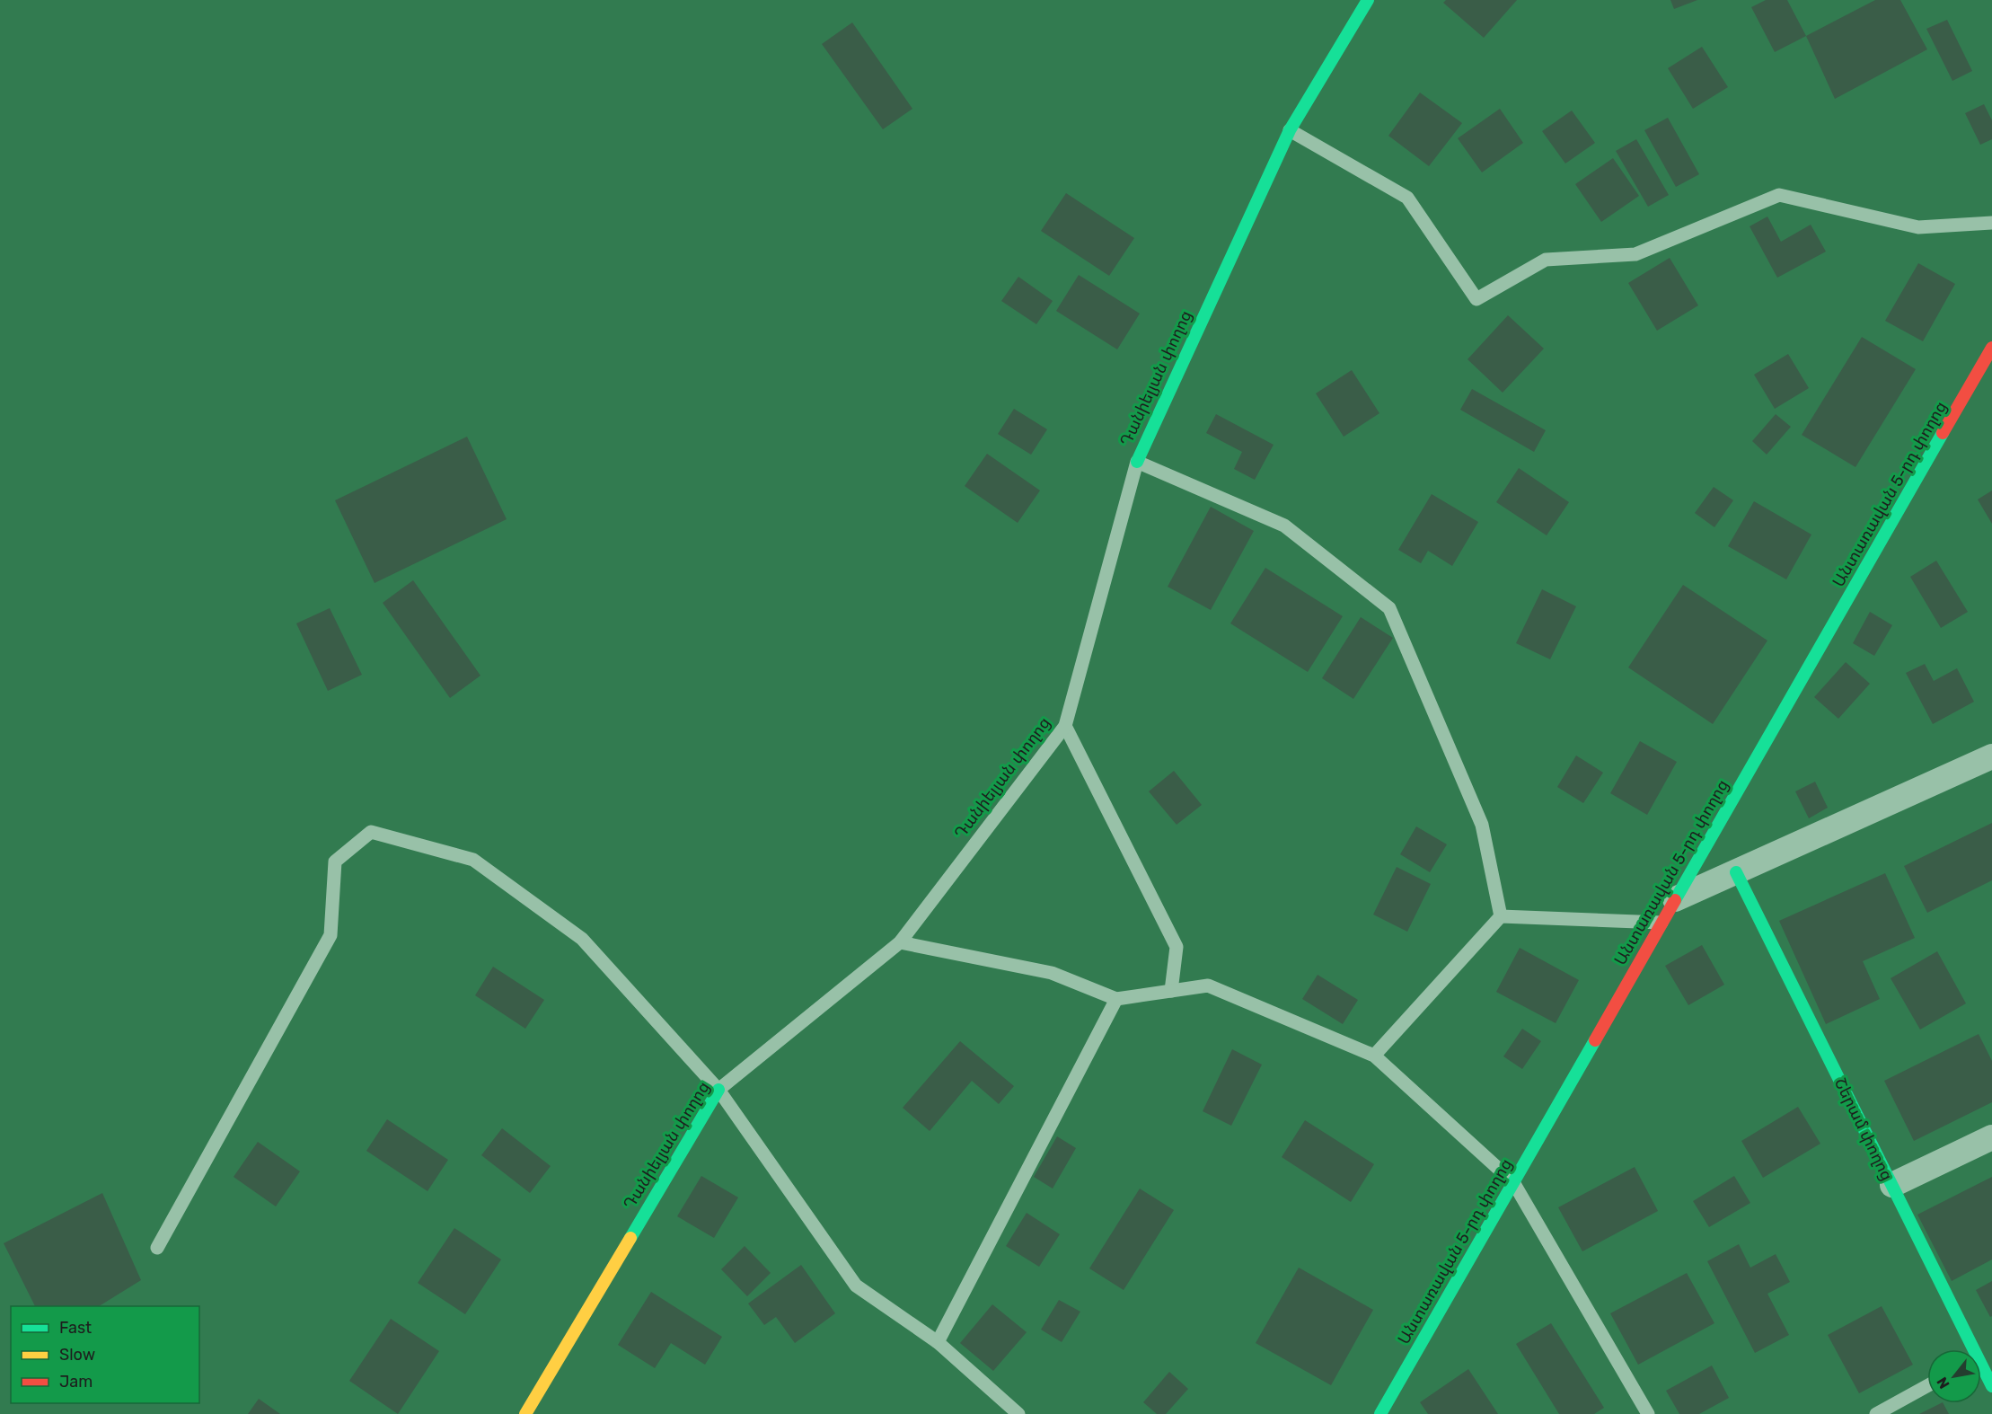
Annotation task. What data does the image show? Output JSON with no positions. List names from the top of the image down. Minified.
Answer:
{"streets":{"street":["Դանիելյան փողոց","Անտառավան 5-րդ փողոց","Շերամ փողոց"]},"legend":["Fast","Slow","Jam"],"north":"bottom left"}
